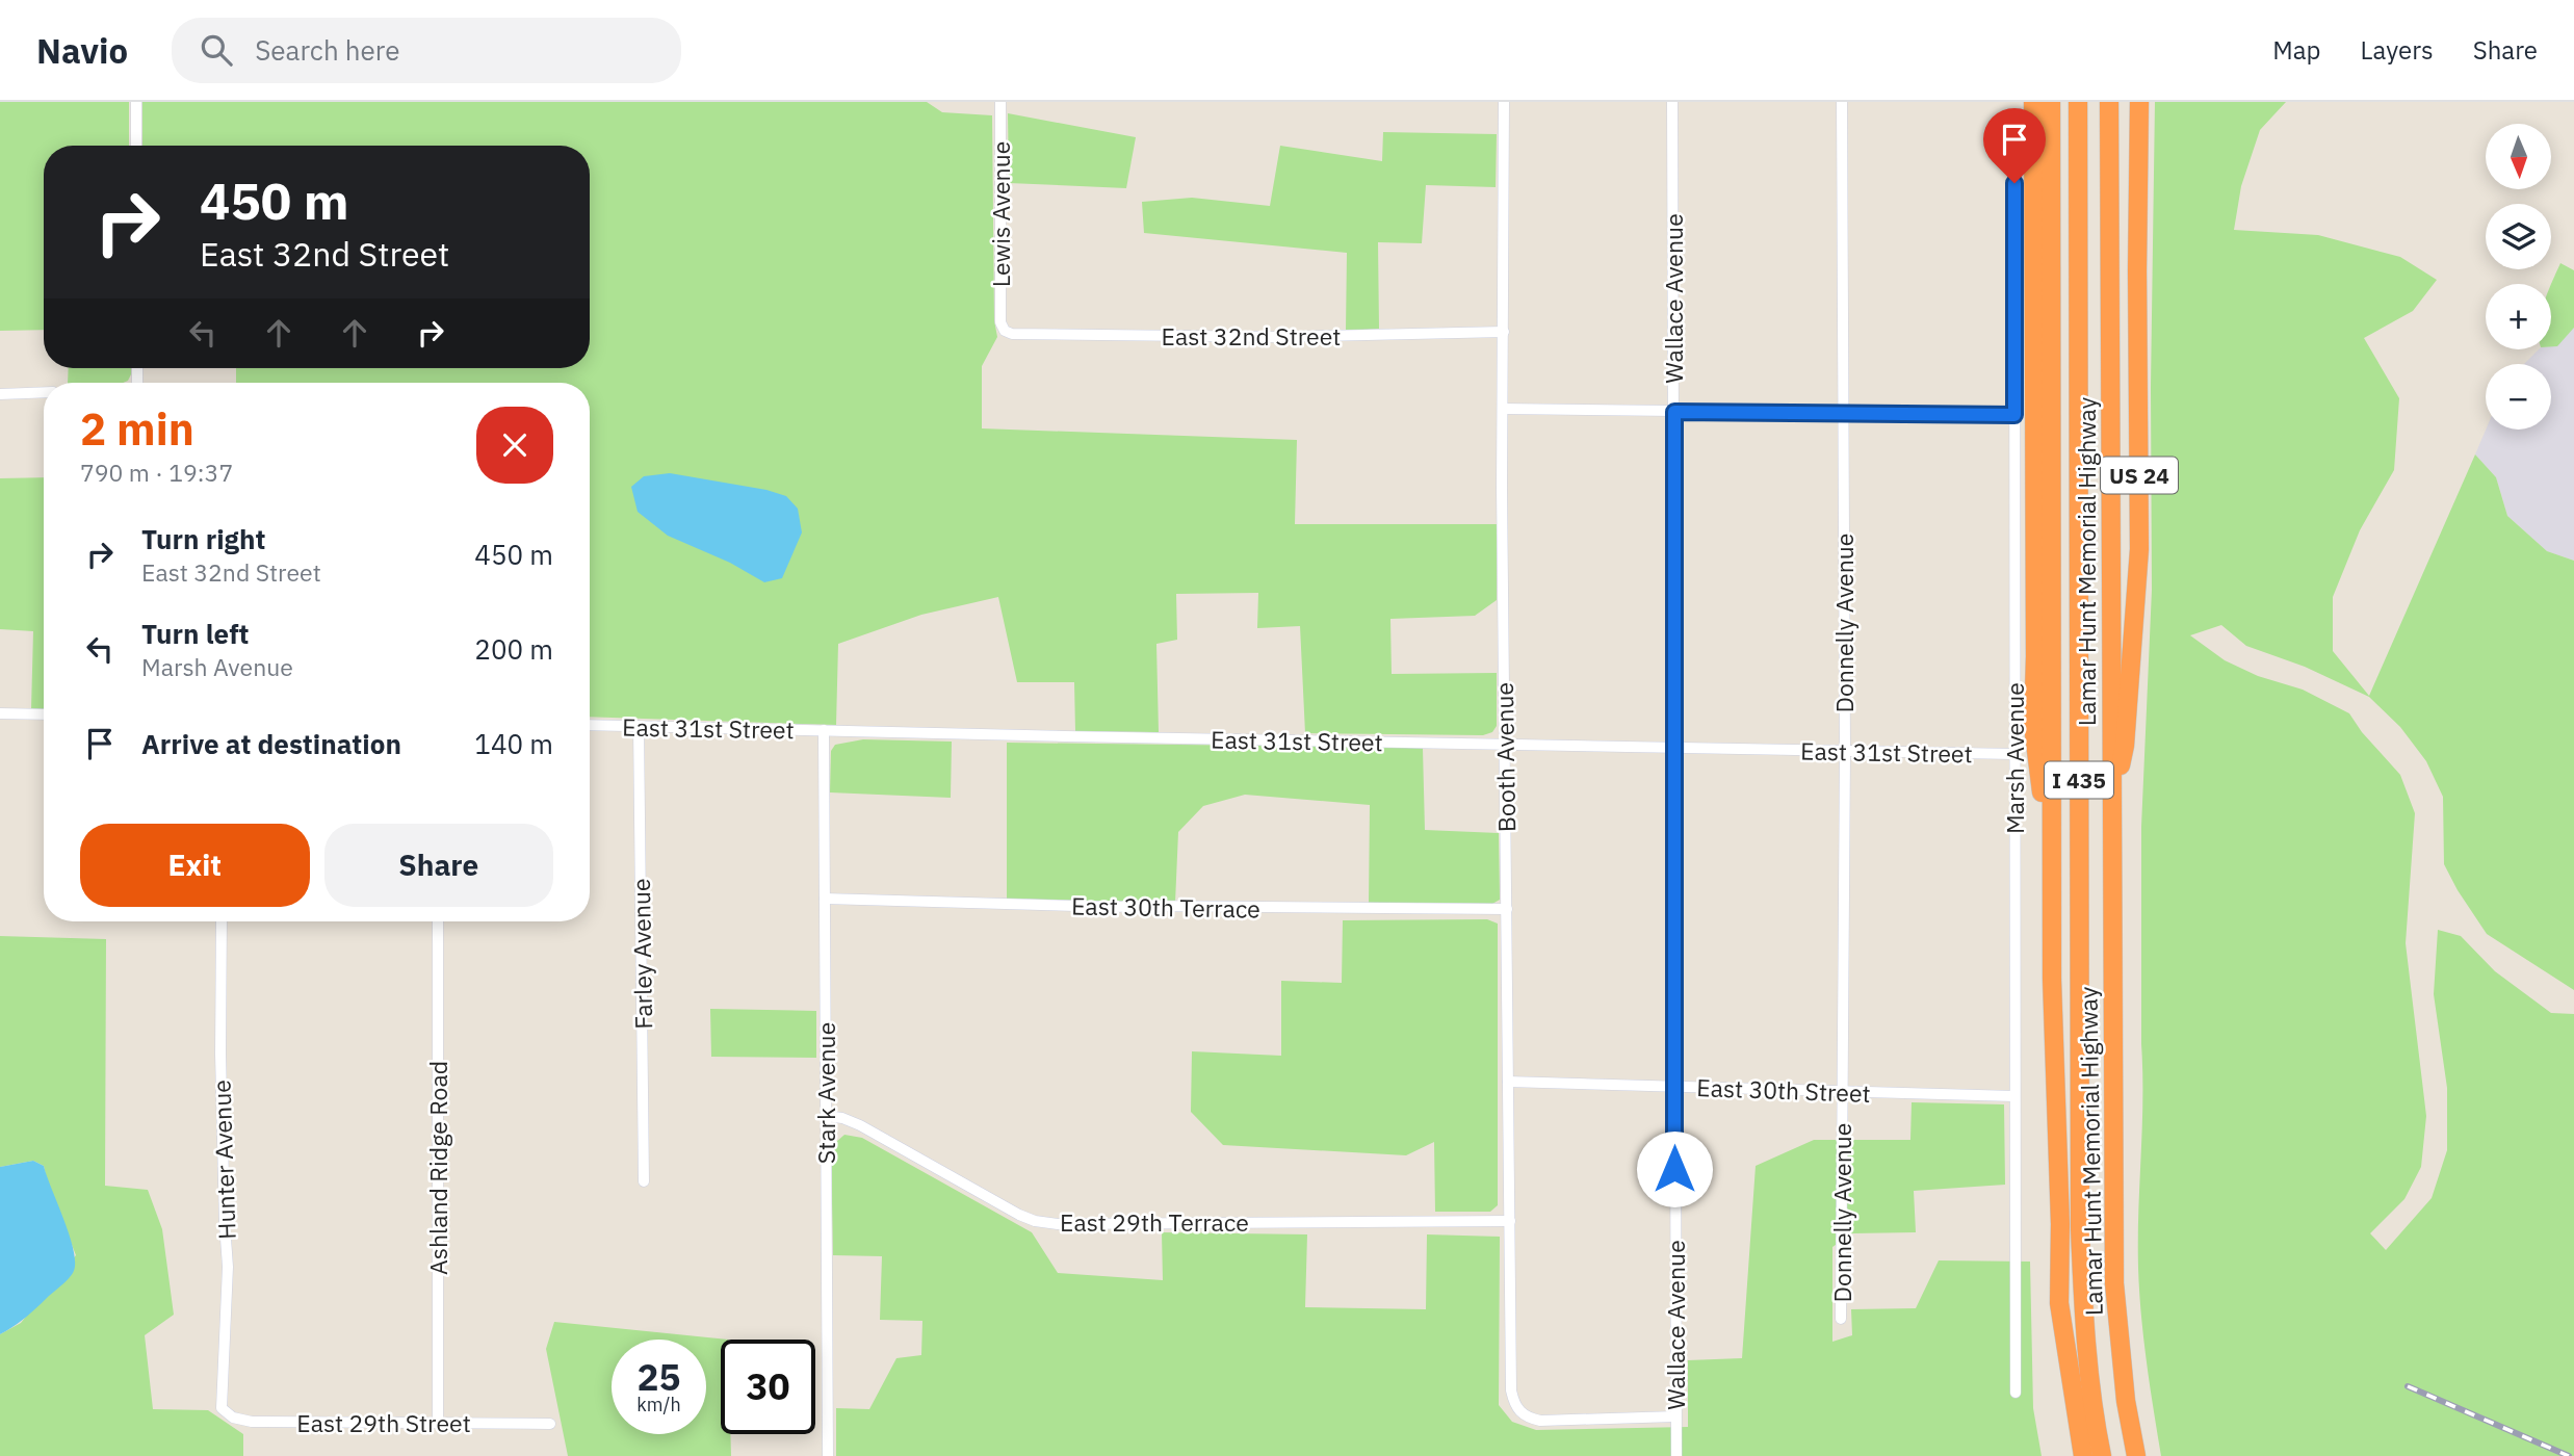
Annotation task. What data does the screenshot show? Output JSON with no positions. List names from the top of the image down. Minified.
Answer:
{"streets":{"highway":["US 24","Lamar Hunt Memorial Highway","I 435"],"street":["Lewis Avenue","Wallace Avenue","East 32nd Street","Donnelly Avenue","East 31st Street","Booth Avenue","Marsh Avenue","East 30th Terrace","Farley Avenue","East 30th Street","Stark Avenue","Hunter Avenue","Ashland Ridge Road","East 29th Terrace","East 29th Street"]},"crossings":[["Lewis Avenue","East 32nd Street"],["Wallace Avenue","East 31st Street"],["Wallace Avenue","Booth Avenue"],["Wallace Avenue","East 30th Street"],["East 32nd Street","Booth Avenue"],["US 24","Lamar Hunt Memorial Highway"],["Donnelly Avenue","East 31st Street"],["Donnelly Avenue","East 30th Street"],["East 31st Street","Booth Avenue"],["East 31st Street","Marsh Avenue"],["East 31st Street","Farley Avenue"],["East 31st Street","Stark Avenue"],["Booth Avenue","East 30th Terrace"],["Booth Avenue","East 30th Street"],["Booth Avenue","East 29th Terrace"],["Marsh Avenue","East 30th Street"],["East 30th Terrace","Stark Avenue"],["Stark Avenue","East 29th Terrace"],["Hunter Avenue","East 29th Street"],["Ashland Ridge Road","East 29th Street"]],"north":"bottom","page":{"header":"Navio","search":"Search here","nav":["Map","Layers","Share"],"map_buttons":["+","−"],"turn":["450 m","East 32nd Street"],"heading":["2 min","790 m · 19:37"],"list":[{"name":"Turn right","note":"East 32nd Street","value":"450 m"},{"name":"Turn left","note":"Marsh Avenue","value":"200 m"},{"name":"Arrive at destination","value":"140 m"}],"buttons":["Exit","Share"],"speed":"25 km/h","limit":"30"}}
